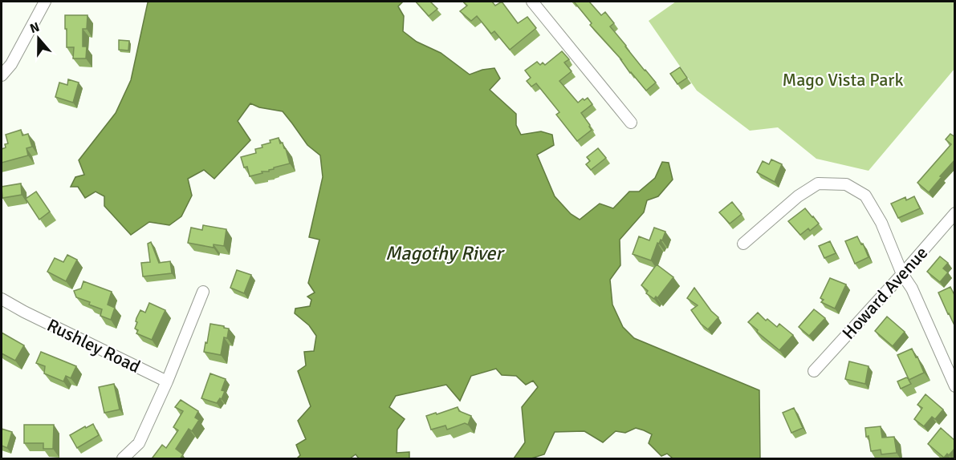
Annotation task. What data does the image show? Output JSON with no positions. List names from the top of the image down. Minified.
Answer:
{"streets":{"street":["Howard Avenue","Rushley Road"]},"water":["Magothy River"],"parks":["Mago Vista Park"],"north":"top"}
